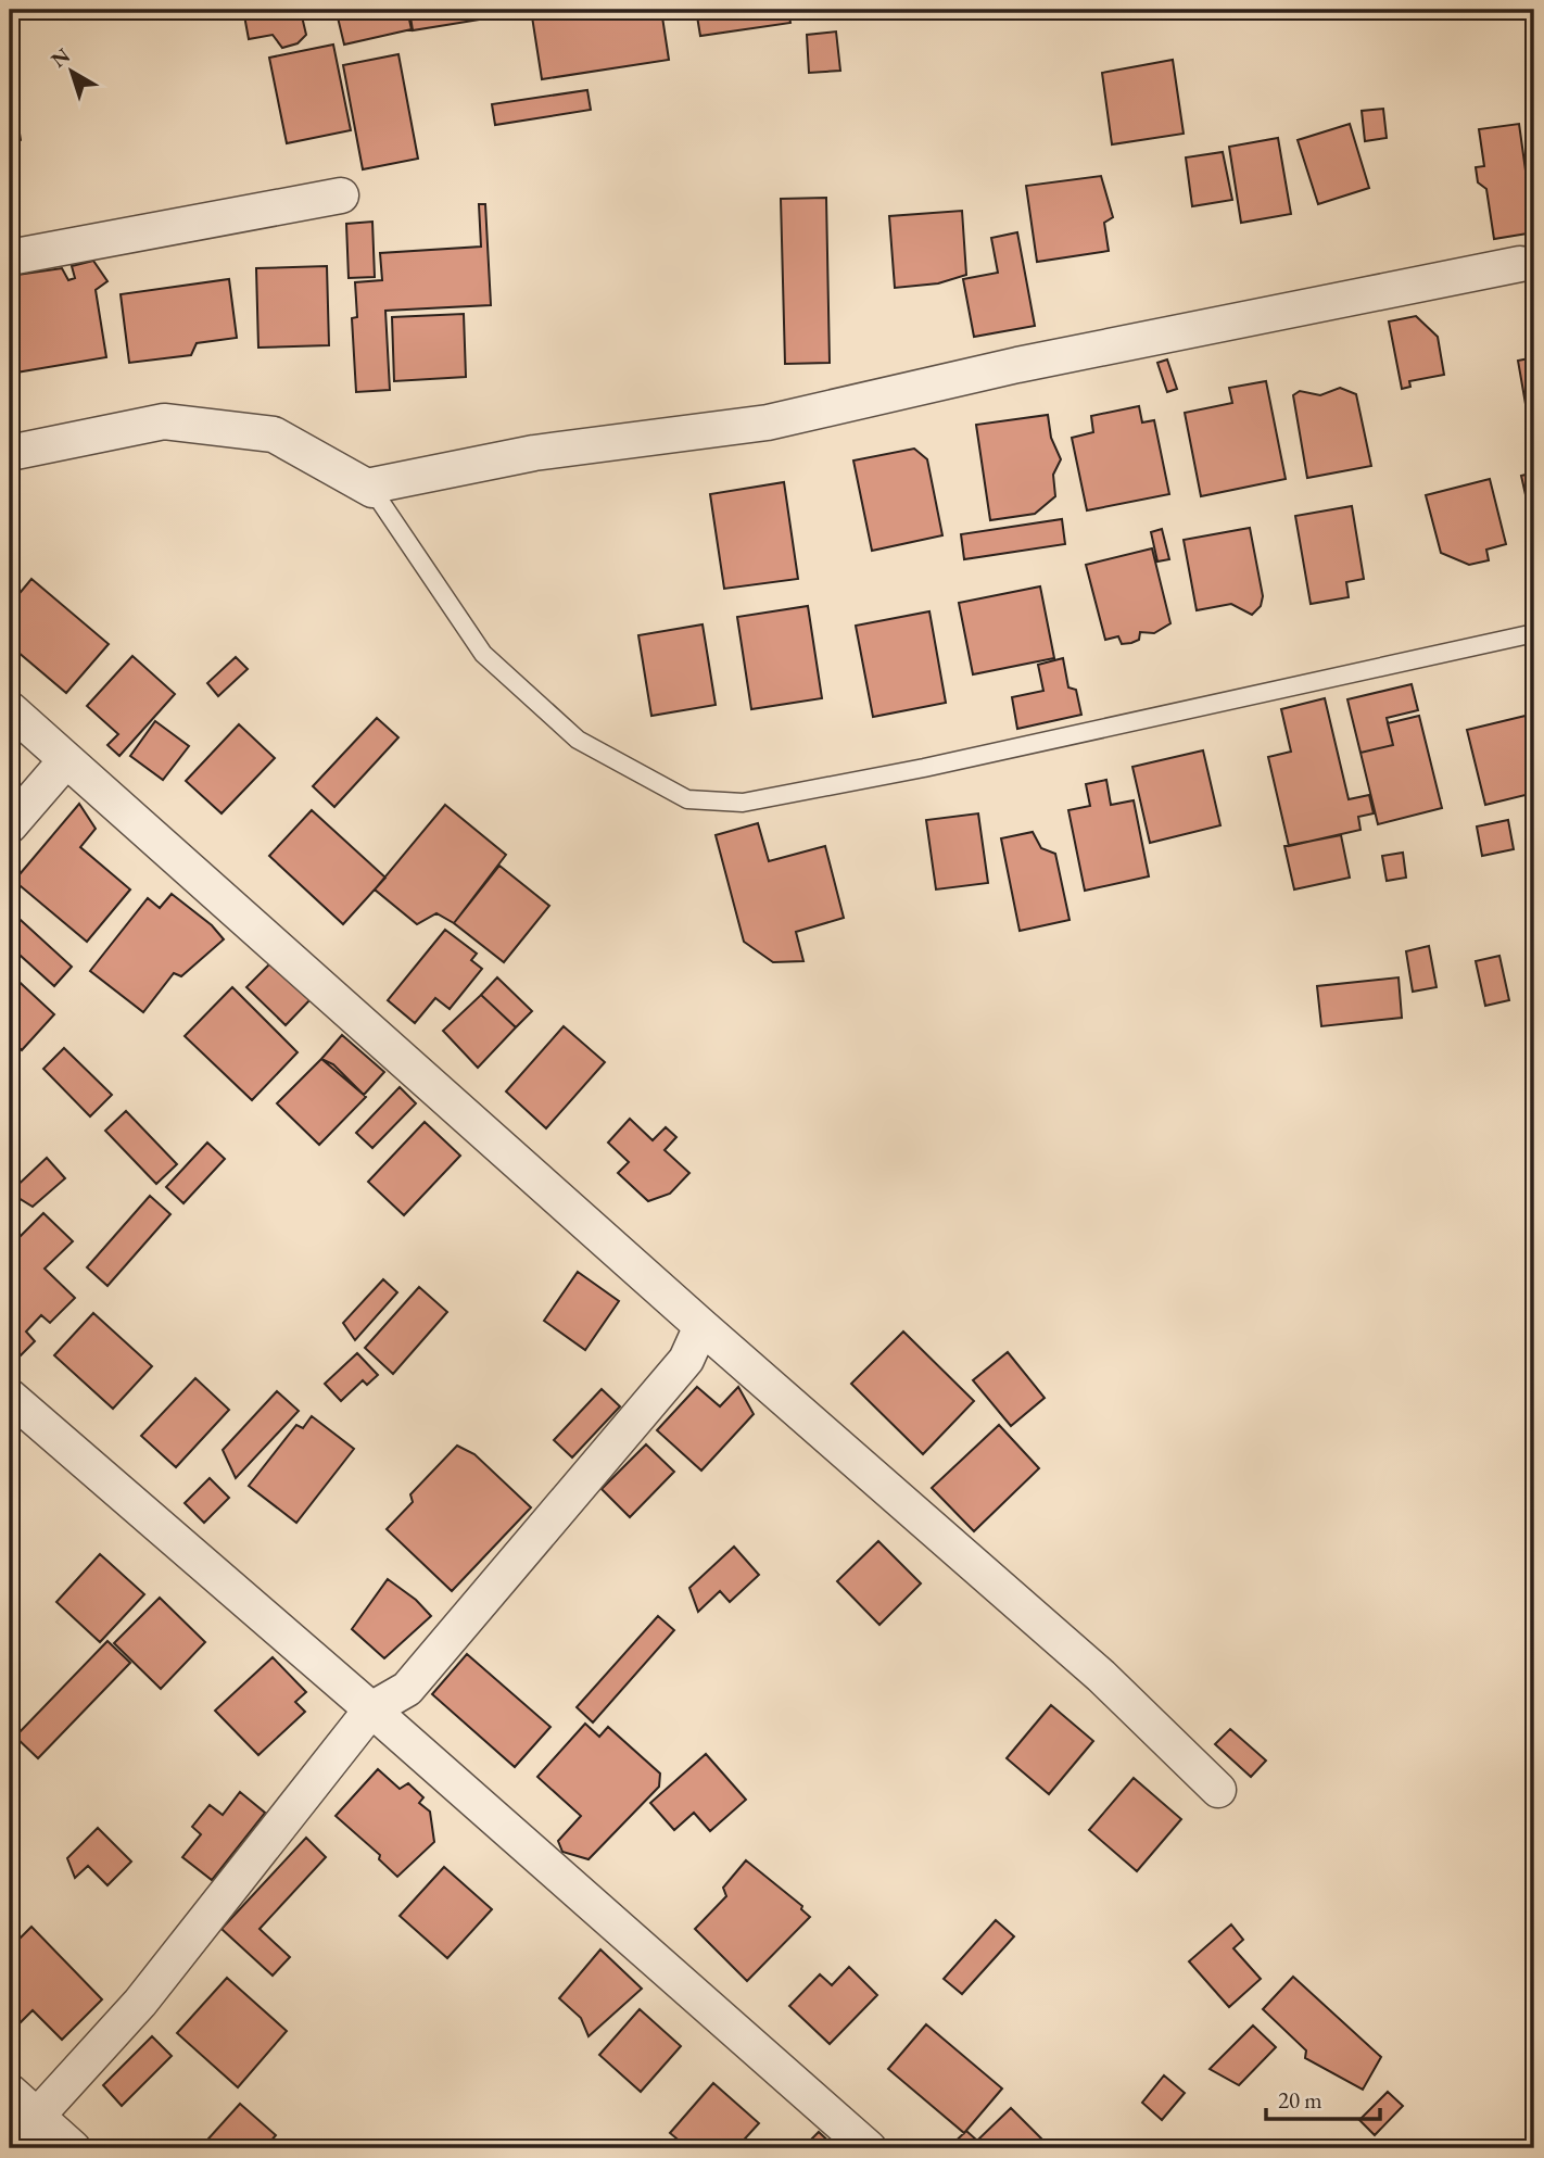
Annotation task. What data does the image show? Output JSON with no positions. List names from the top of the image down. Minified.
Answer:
{"scale_bar":"20 m","north":"top left"}
